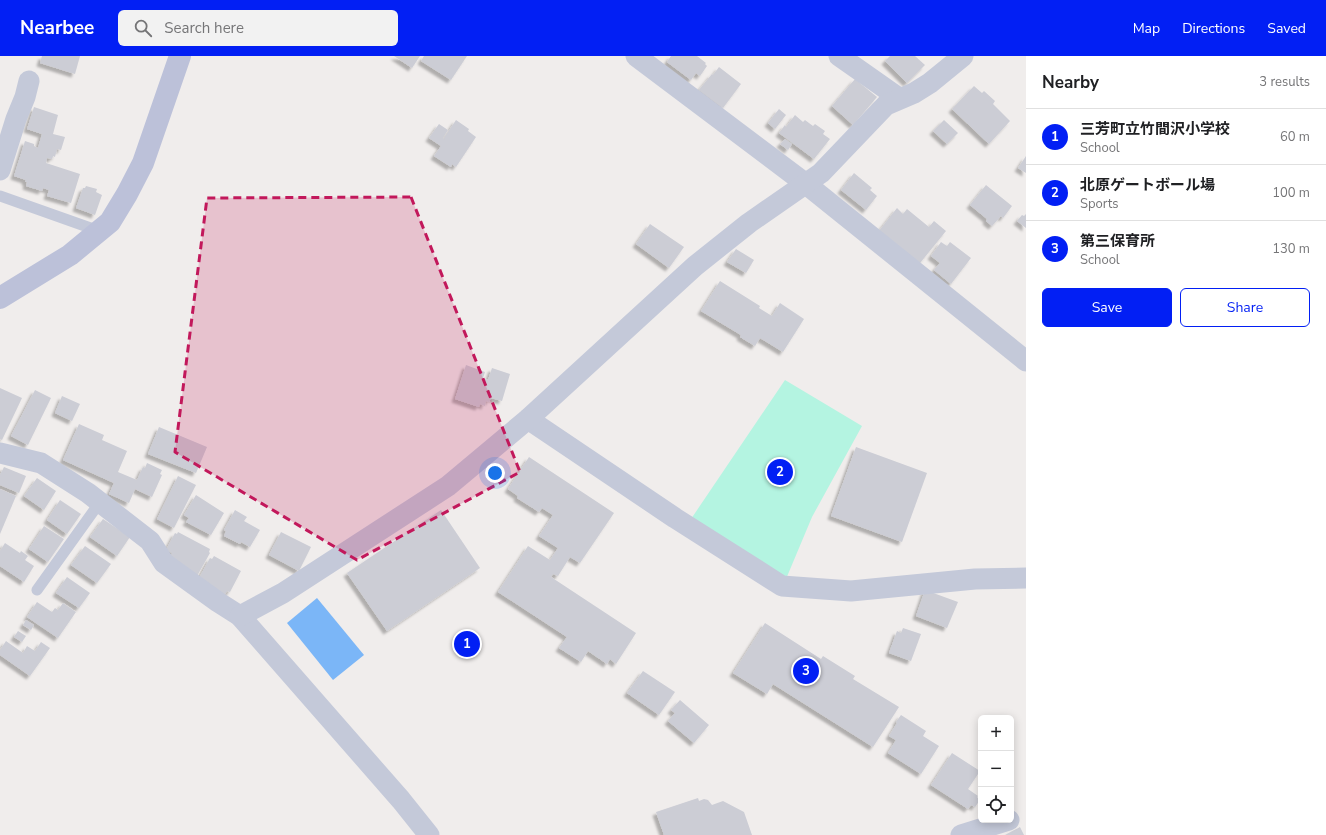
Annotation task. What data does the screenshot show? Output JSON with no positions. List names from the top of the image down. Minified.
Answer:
{"page":{"header":"Nearbee","search":"Search here","nav":["Map","Directions","Saved"],"heading":["Nearby","3 results"],"list":[{"mark":"1","name":"三芳町立竹間沢小学校","note":"School","value":"60 m"},{"mark":"2","name":"北原ゲートボール場","note":"Sports","value":"100 m"},{"mark":"3","name":"第三保育所","note":"School","value":"130 m"}],"buttons":["Save","Share"],"pins":["2","1","3"],"map_buttons":["+","−"]}}
